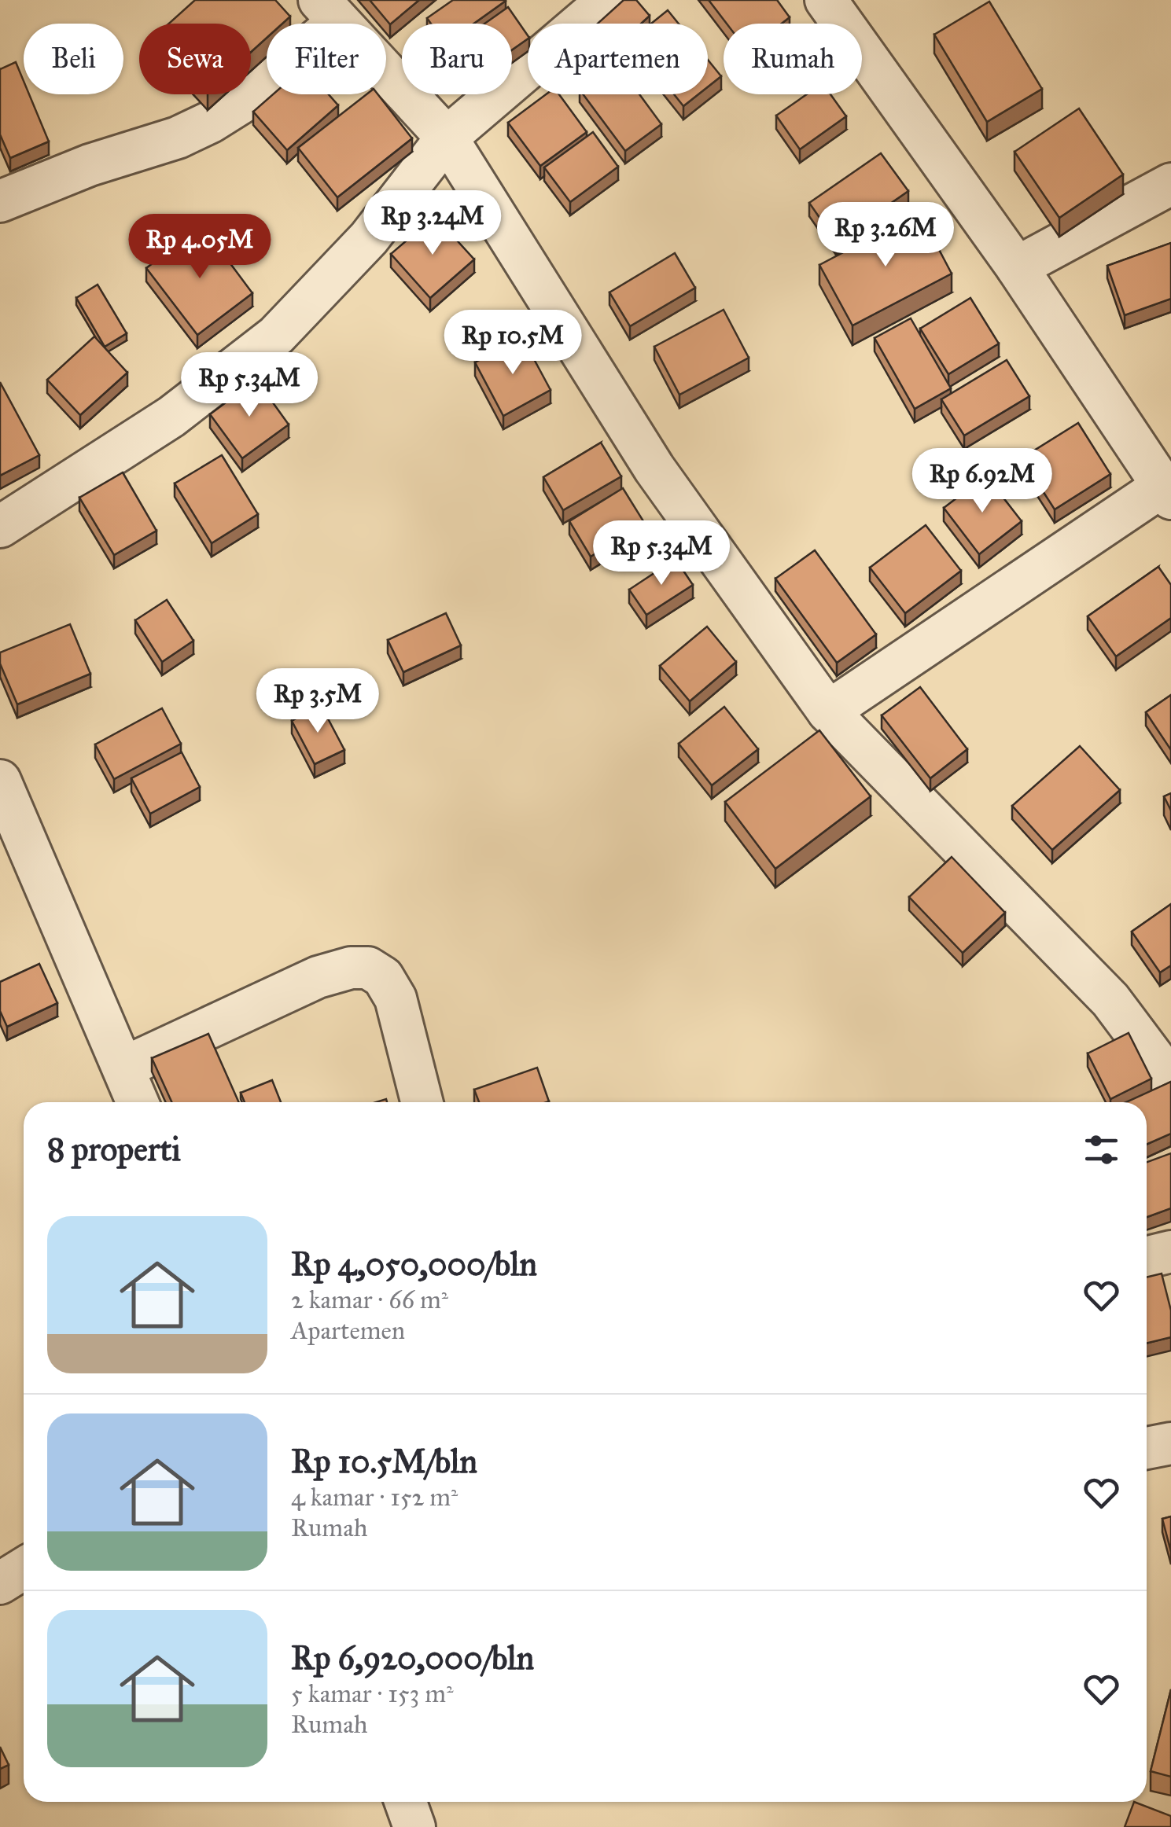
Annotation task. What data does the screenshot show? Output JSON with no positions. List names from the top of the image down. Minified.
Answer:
{"page":{"chip":["Beli","Sewa","Filter","Baru","Apartemen","Rumah"],"price":["Rp 3.24M","Rp 3.26M","Rp 4.05M","Rp 10.5M","Rp 5.34M","Rp 6.92M","Rp 5.34M","Rp 3.5M"],"heading":"8 properti","list":[{"name":"Rp 4,050,000/bln","note":"2 kamar · 66 m² · Apartemen"},{"name":"Rp 10.5M/bln","note":"4 kamar · 152 m² · Rumah"},{"name":"Rp 6,920,000/bln","note":"5 kamar · 153 m² · Rumah"}]}}
